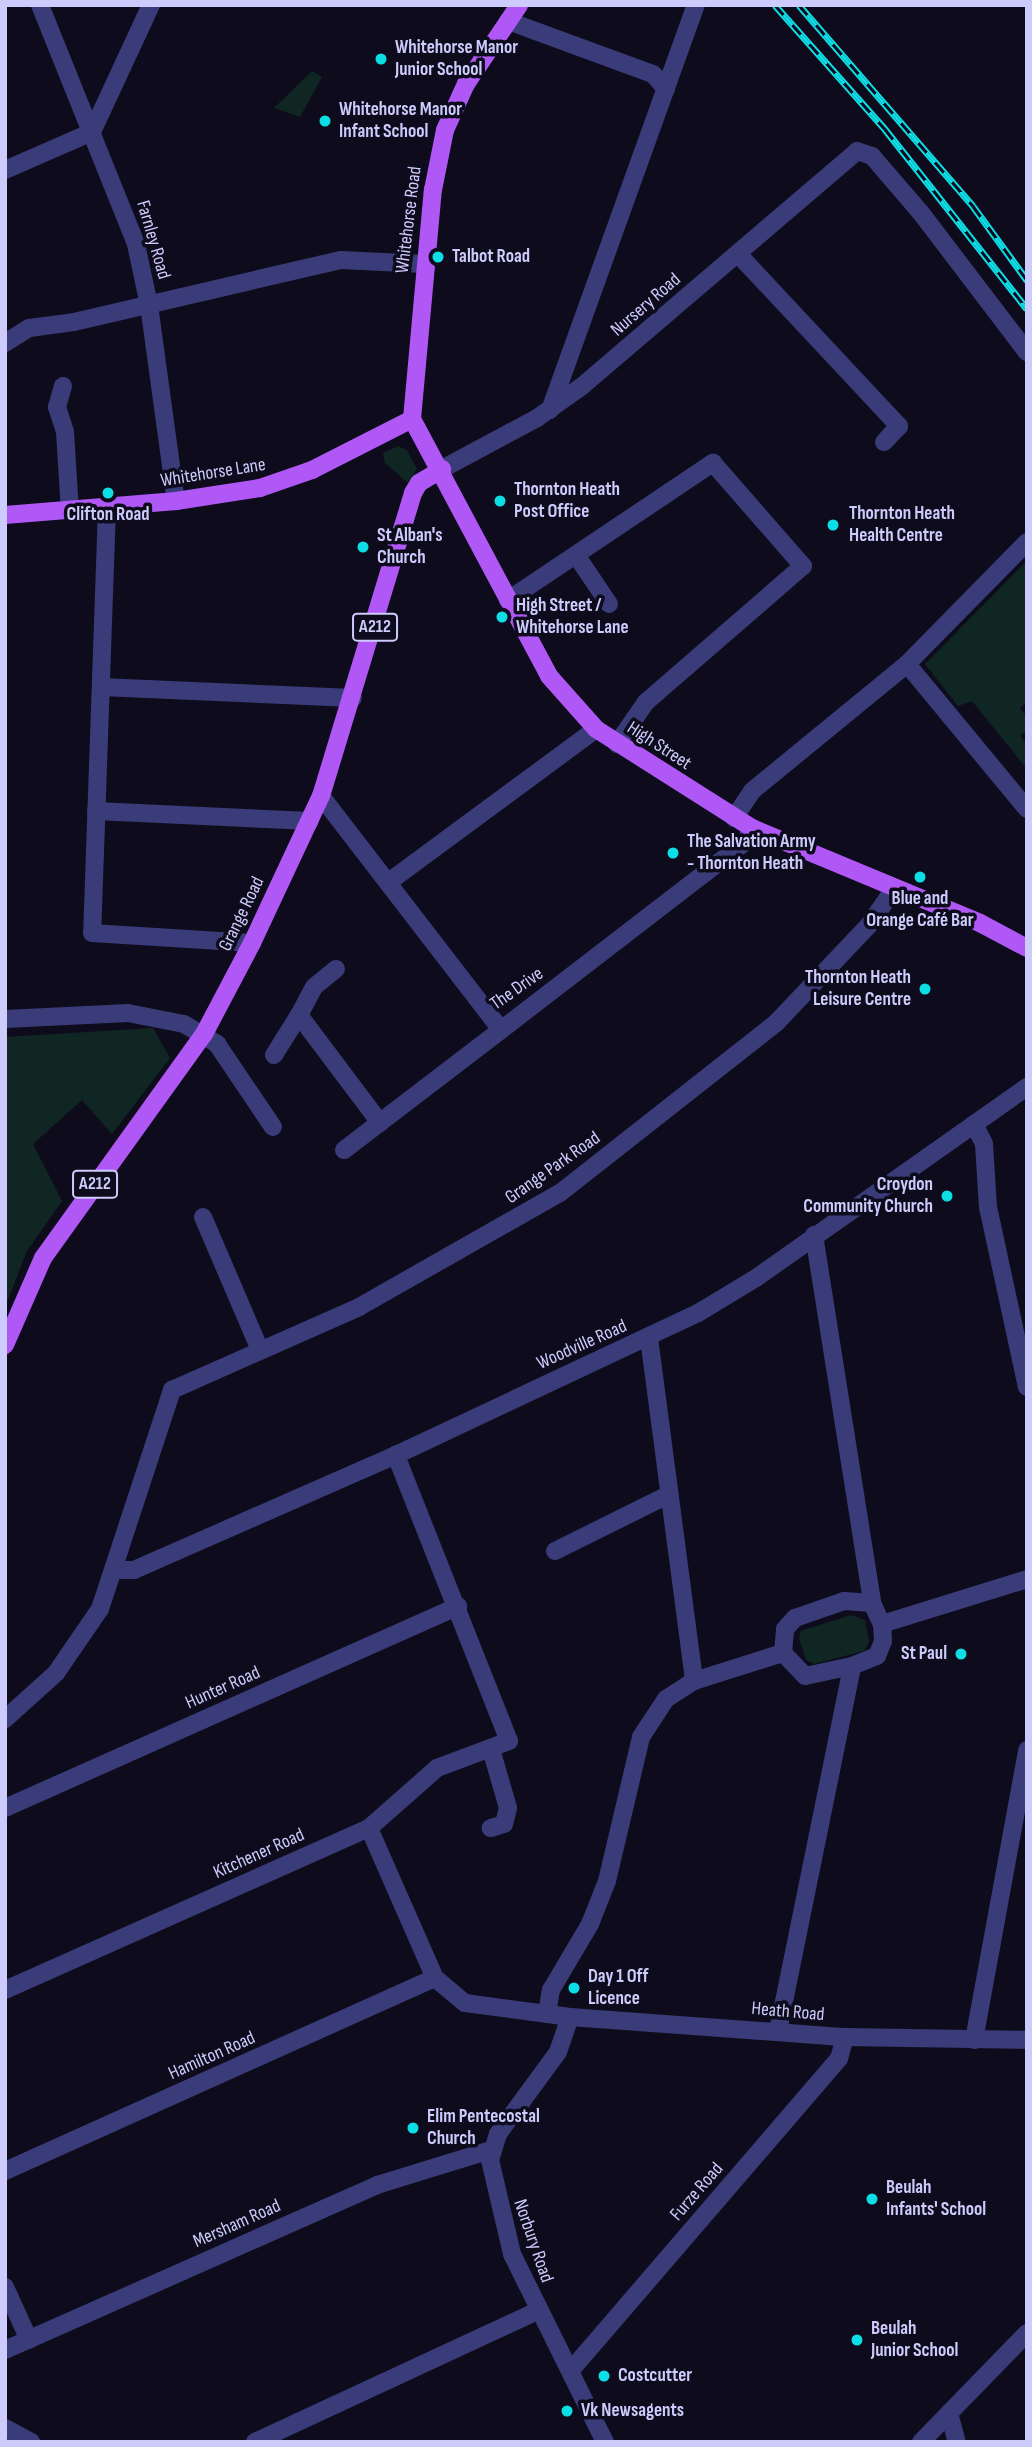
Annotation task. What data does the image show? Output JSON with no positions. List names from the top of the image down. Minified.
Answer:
{"streets":{"main road":["Whitehorse Road","Whitehorse Lane","A212","High Street","Grange Road"],"street":["Farnley Road","Nursery Road","The Drive","Grange Park Road","Woodville Road","Hunter Road","Kitchener Road","Heath Road","Hamilton Road","Furze Road","Mersham Road","Norbury Road"]},"crossings":[["Whitehorse Road","Whitehorse Lane"],["Whitehorse Road","High Street"],["Farnley Road","Whitehorse Lane"],["Nursery Road","High Street"],["Nursery Road","Grange Road"],["Whitehorse Lane","High Street"],["High Street","Grange Road"],["High Street","The Drive"],["High Street","Grange Park Road"],["Grange Road","The Drive"],["Grange Park Road","Woodville Road"],["Hunter Road","Kitchener Road"],["Heath Road","Hamilton Road"],["Heath Road","Furze Road"],["Furze Road","Norbury Road"],["Mersham Road","Norbury Road"]],"places":["Whitehorse Manor Junior School","Whitehorse Manor Infant School","Talbot Road","Clifton Road","Thornton Heath Post Office","Thornton Heath Health Centre","St Alban's Church","High Street / Whitehorse Lane","The Salvation Army - Thornton Heath","Blue and Orange Café Bar","Thornton Heath Leisure Centre","Croydon Community Church","St Paul","Day 1 Off Licence","Elim Pentecostal Church","Beulah Infants' School","Beulah Junior School","Costcutter","Vk Newsagents"]}
